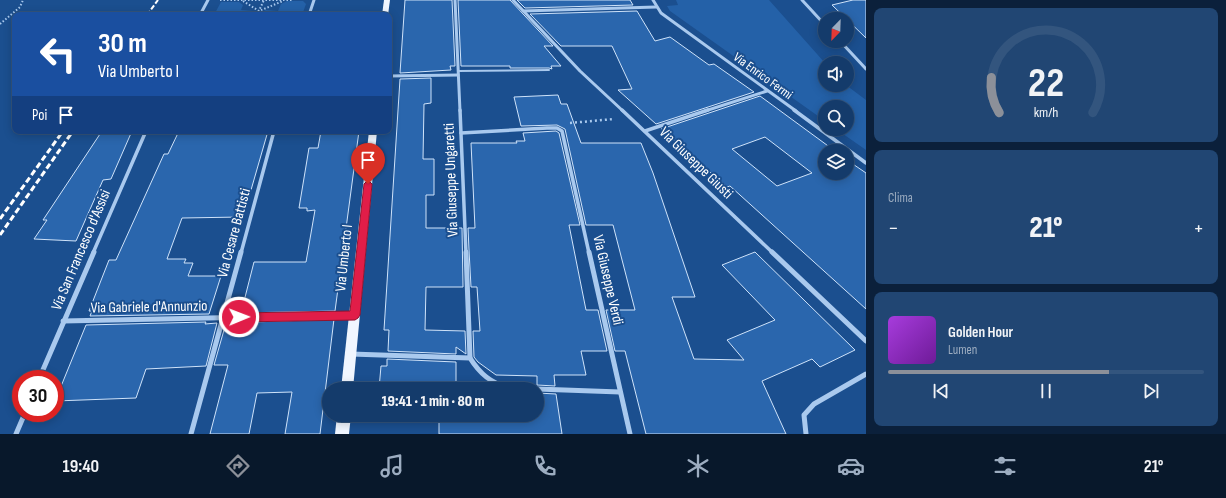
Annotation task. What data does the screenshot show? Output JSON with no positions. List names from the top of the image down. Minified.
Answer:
{"streets":{"main road":["Via Umberto I"],"street":["Via Enrico Fermi","Via Giuseppe Giusti","Via Giuseppe Ungaretti","Via Cesare Battisti","Via San Francesco d'Assisi","Via Giuseppe Verdi","Via Gabriele d'Annunzio"]},"crossings":[["Via Cesare Battisti","Via Gabriele d'Annunzio"],["Via San Francesco d'Assisi","Via Gabriele d'Annunzio"],["Via Umberto I","Via Gabriele d'Annunzio"]],"north":"bottom left","page":{"turn":["30 m","Via Umberto I"],"then":"Poi","tile":"Clima","heat":["−","21°","+"],"song":["Golden Hour","Lumen"],"limit":"30","trip":"19:41 · 1 min · 80 m","tabs":["19:40","21°"],"gauge":["22","km/h"]}}
